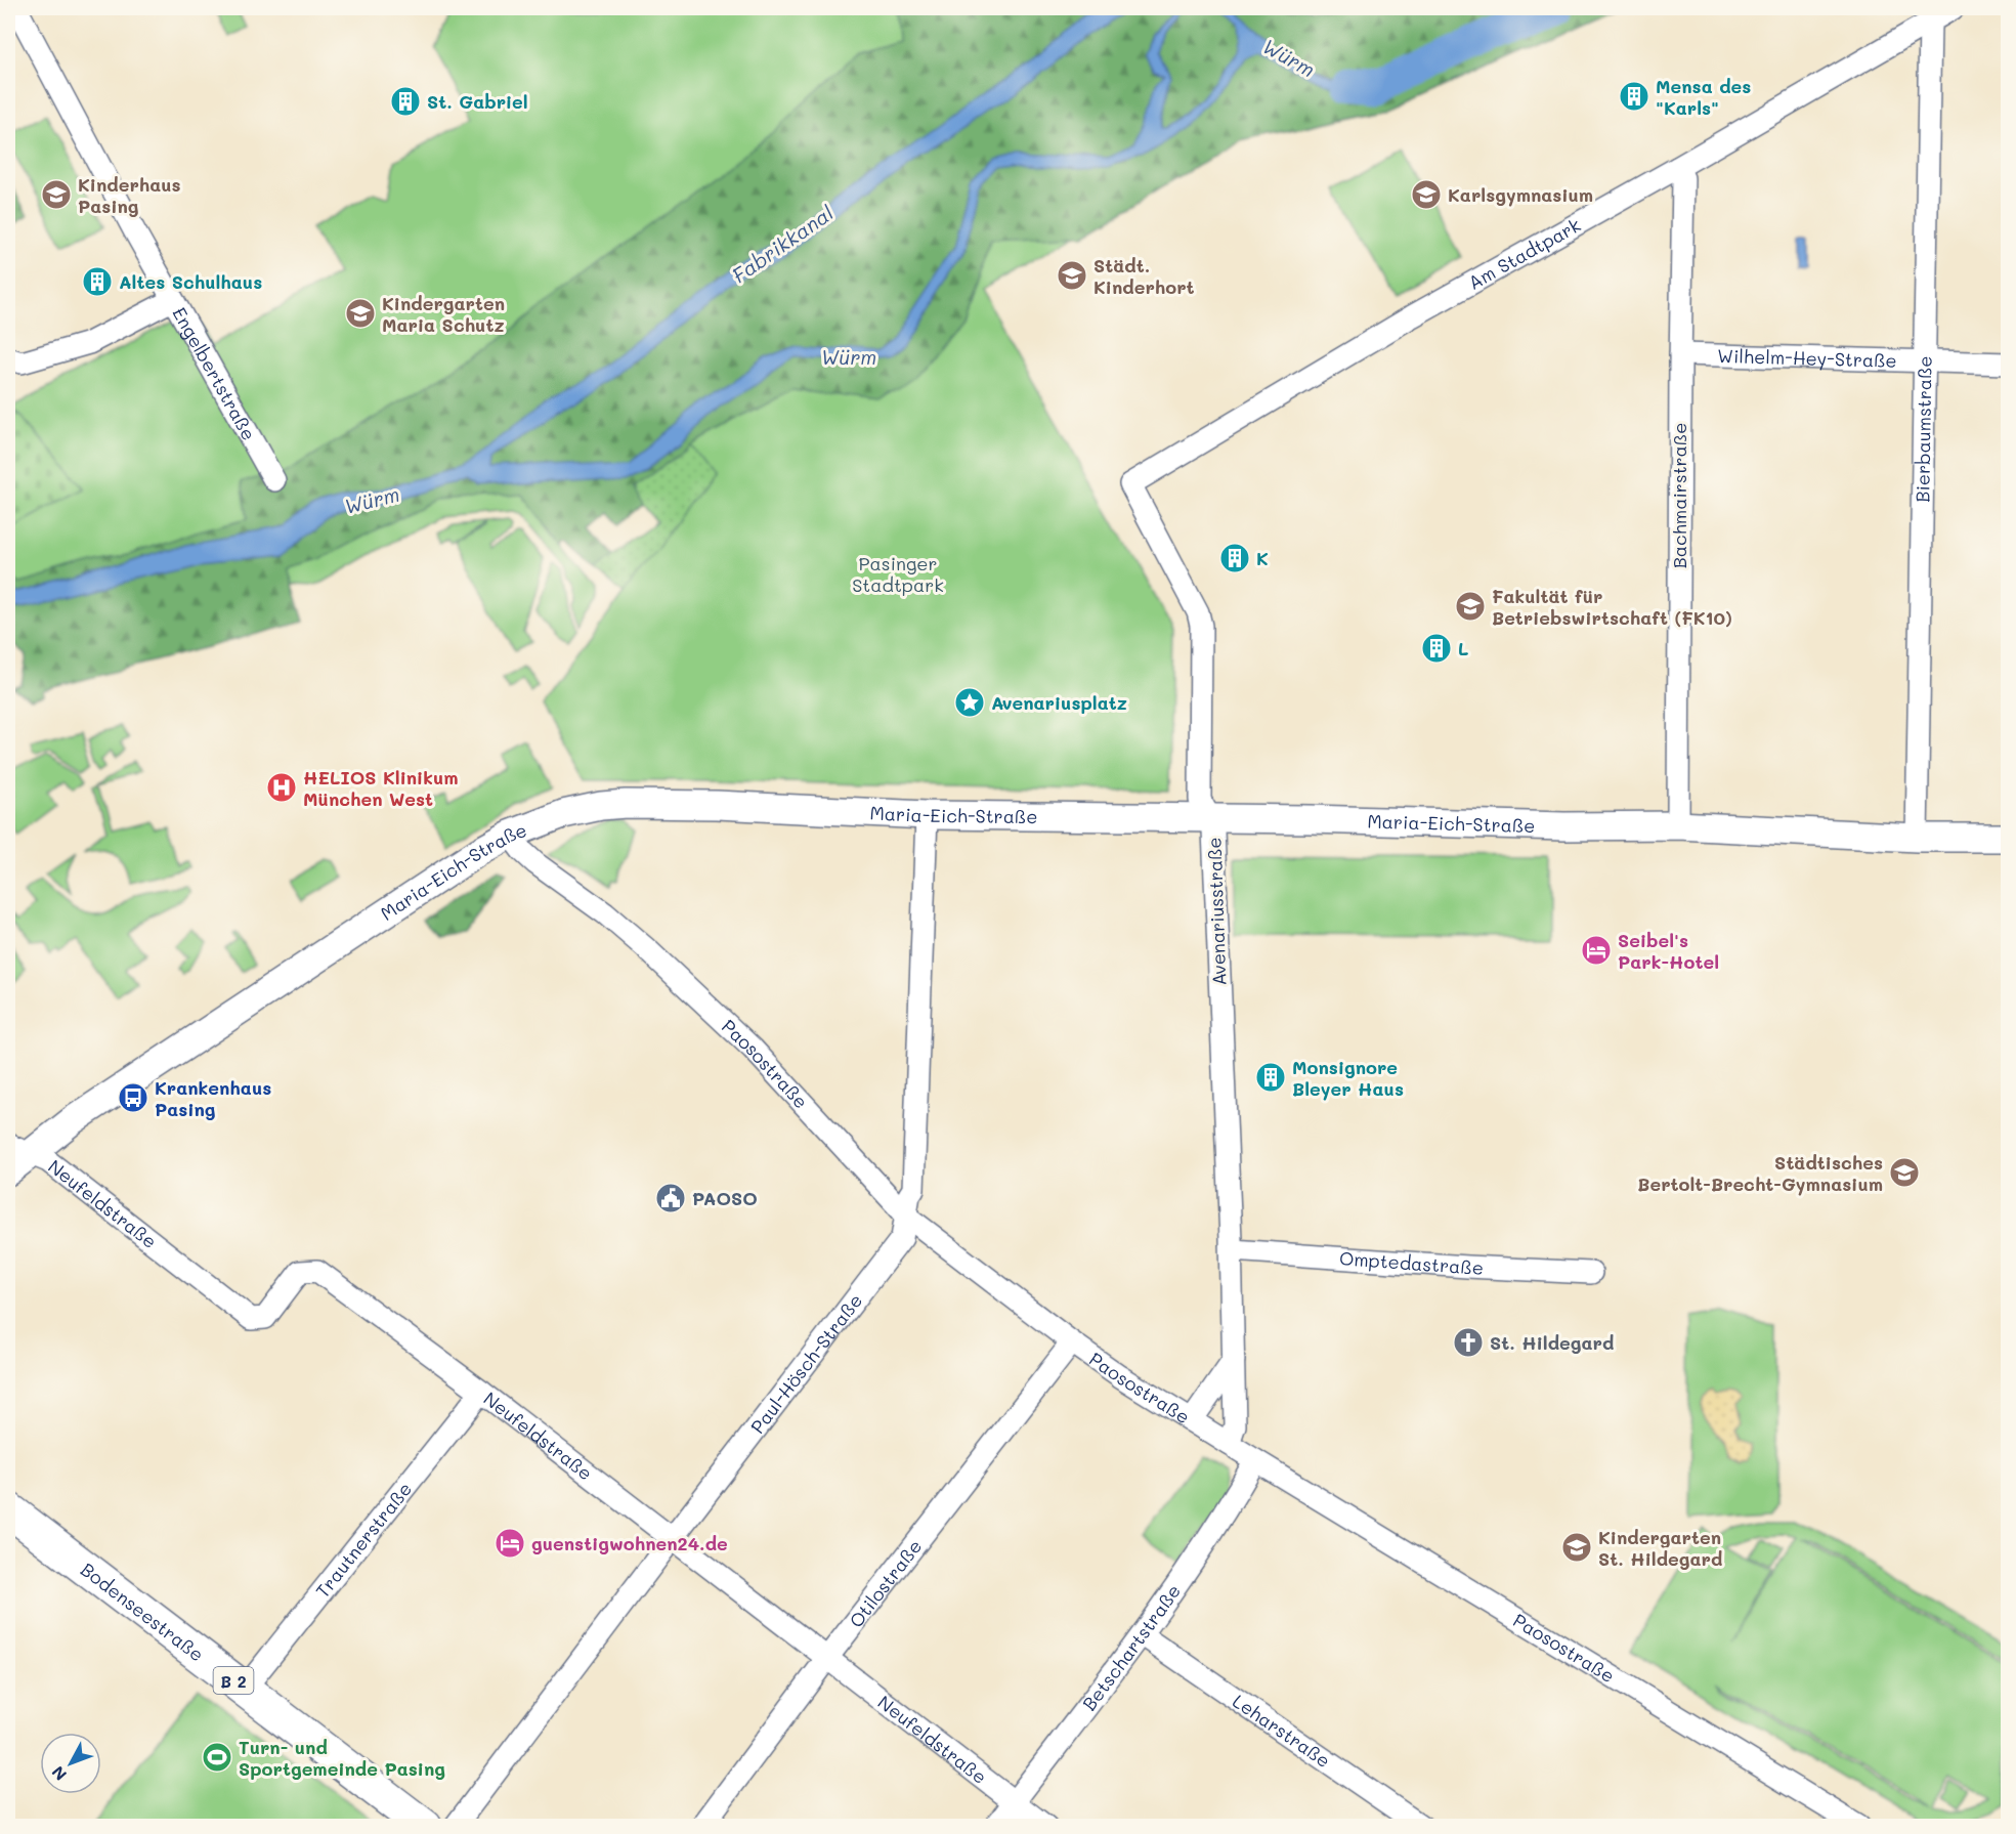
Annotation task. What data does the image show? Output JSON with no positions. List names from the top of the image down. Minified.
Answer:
{"streets":{"main road":["Bodenseestraße","B 2"],"street":["Am Stadtpark","Wilhelm-Hey-Straße","Engelbertstraße","Bierbaumstraße","Bachmairstraße","Maria-Eich-Straße","Avenariusstraße","Paosostraße","Neufeldstraße","Omptedastraße","Paul-Hösch-Straße","Trautnerstraße","Otilostraße","Betschartstraße","Leharstraße"]},"crossings":[["Am Stadtpark","Bierbaumstraße"],["Am Stadtpark","Bachmairstraße"],["Am Stadtpark","Avenariusstraße"],["Wilhelm-Hey-Straße","Bierbaumstraße"],["Wilhelm-Hey-Straße","Bachmairstraße"],["Bierbaumstraße","Maria-Eich-Straße"],["Bachmairstraße","Maria-Eich-Straße"],["Maria-Eich-Straße","Avenariusstraße"],["Maria-Eich-Straße","Paosostraße"],["Maria-Eich-Straße","Neufeldstraße"],["Maria-Eich-Straße","Paul-Hösch-Straße"],["Avenariusstraße","Paosostraße"],["Avenariusstraße","Omptedastraße"],["Paosostraße","Paul-Hösch-Straße"],["Paosostraße","Otilostraße"],["Paosostraße","Betschartstraße"],["Neufeldstraße","Paul-Hösch-Straße"],["Neufeldstraße","Trautnerstraße"],["Neufeldstraße","Otilostraße"],["Neufeldstraße","Betschartstraße"],["Trautnerstraße","Bodenseestraße"],["Betschartstraße","Leharstraße"]],"water":["Würm","Fabrikkanal"],"parks":["Pasinger Stadtpark"],"places":{"building":["Mensa des \"Karls\"","St. Gabriel","Altes Schulhaus","K","L","Monsignore Bleyer Haus"],"school or university":["Kinderhaus Pasing","Karlsgymnasium","Städt. Kinderhort","Kindergarten Maria Schutz","Fakultät für Betriebswirtschaft (FK10)","Städtisches Bertolt-Brecht-Gymnasium","Kindergarten St. Hildegard"],"place":["Avenariusplatz"],"hospital":["HELIOS Klinikum München West"],"hotel":["Seibel's Park-Hotel","guenstigwohnen24.de"],"bus stop":["Krankenhaus Pasing"],"public building":["PAOSO"],"church":["St. Hildegard"],"sports":["Turn- und Sportgemeinde Pasing"]},"north":"bottom left"}
